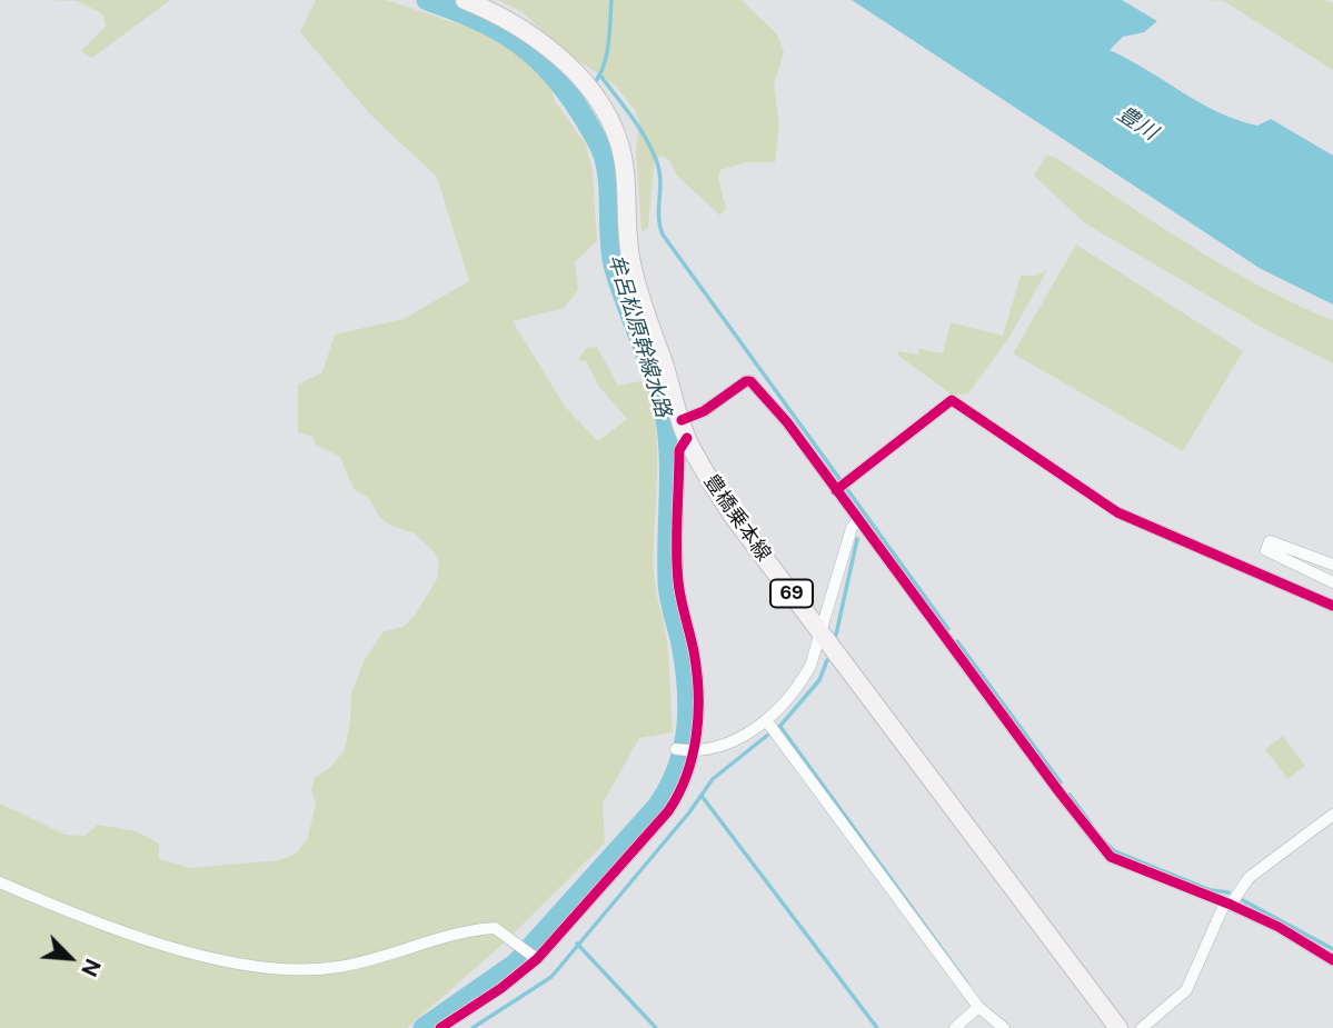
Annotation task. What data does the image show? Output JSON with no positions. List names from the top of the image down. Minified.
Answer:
{"streets":{"main road":["豊橋乗本線","69"]},"water":["豊川","牟呂松原幹線水路"],"north":"bottom right"}
